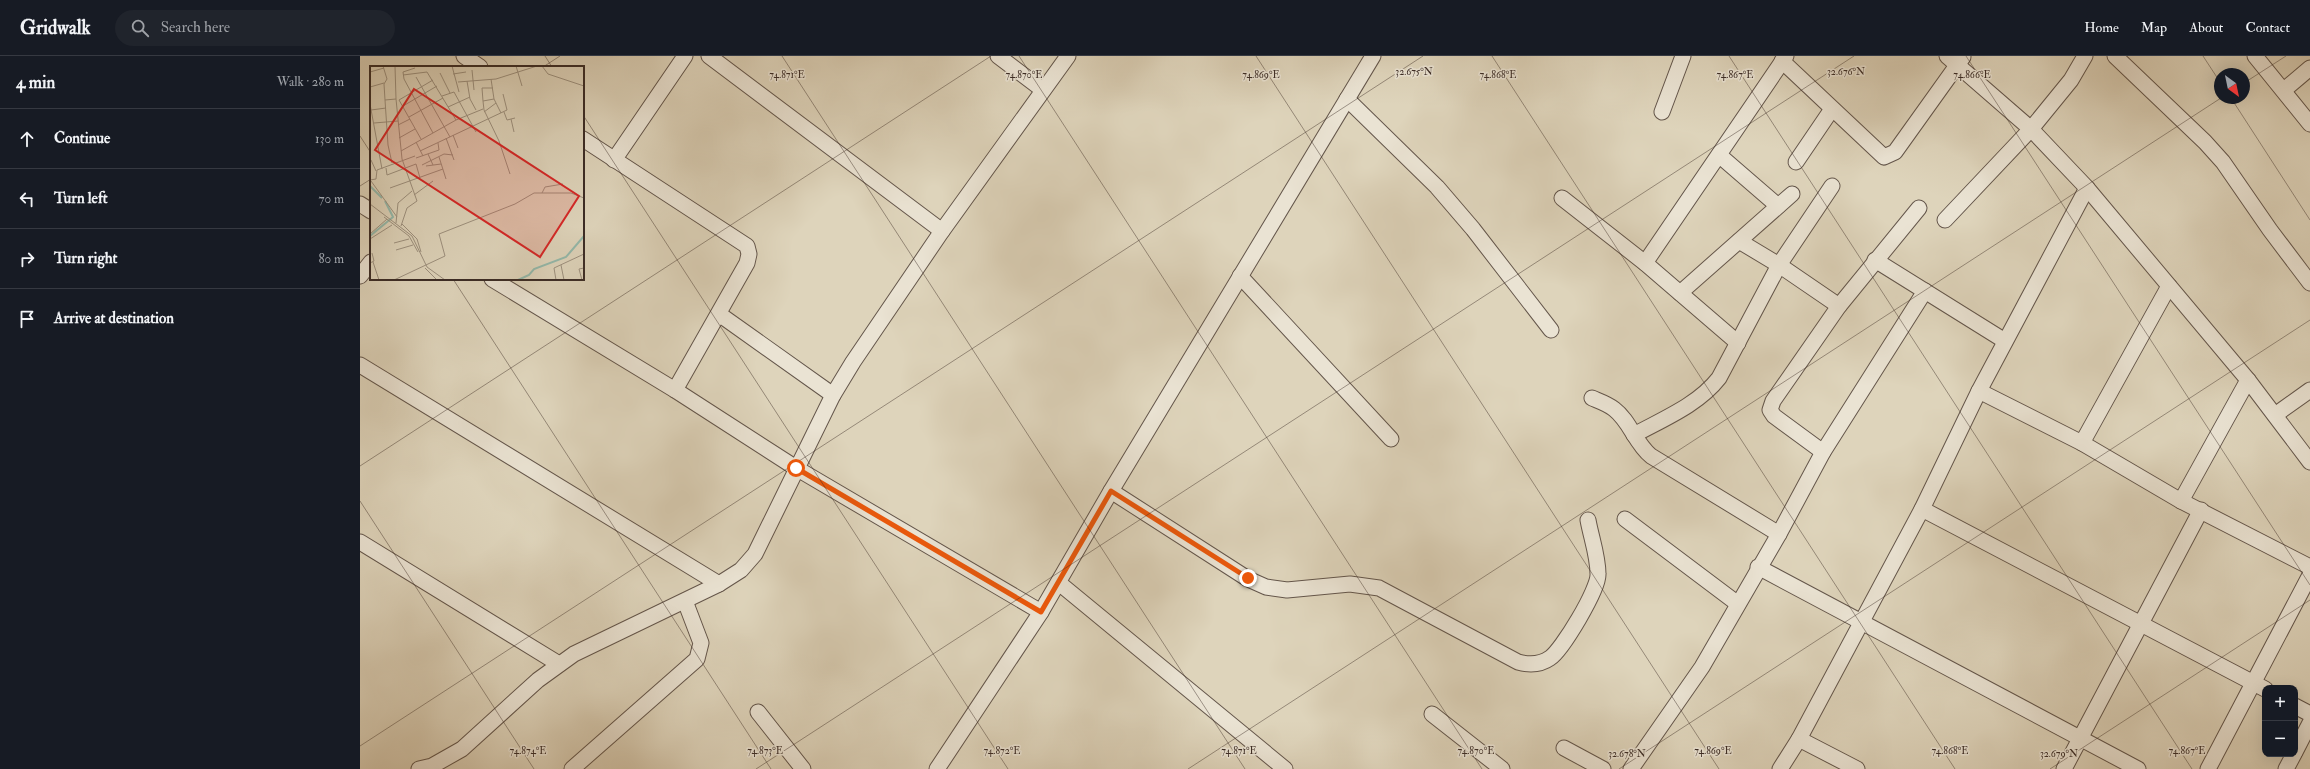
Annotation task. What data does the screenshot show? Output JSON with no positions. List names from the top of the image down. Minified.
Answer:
{"north":"bottom right","page":{"header":"Gridwalk","search":"Search here","nav":["Home","Map","About","Contact"],"heading":["4 min","Walk · 280 m"],"list":[["Continue","130 m"],["Turn left","70 m"],["Turn right","80 m"],"Arrive at destination"],"map_buttons":["+","−"]},"coordinates":["32.675°N","32.676°N","74.871°E","74.870°E","74.869°E","74.868°E","74.867°E","74.866°E","74.874°E","74.873°E","74.872°E","32.678°N","32.679°N"]}
